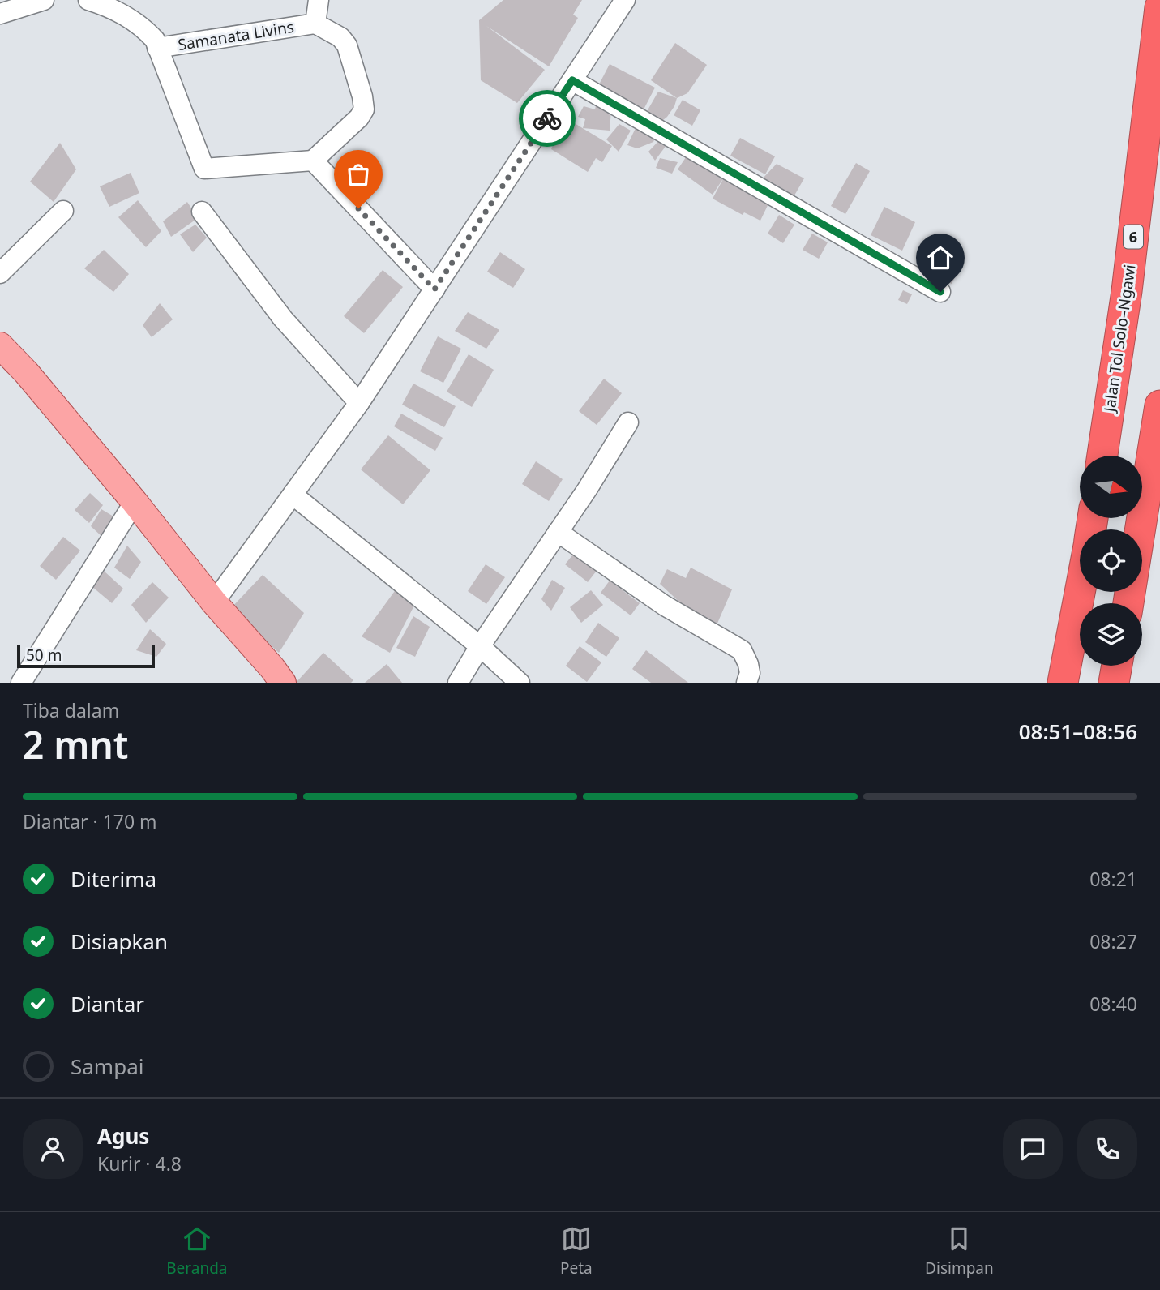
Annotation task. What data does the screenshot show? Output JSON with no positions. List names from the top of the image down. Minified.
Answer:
{"streets":{"highway":["6","Jalan Tol Solo–Ngawi"],"street":["Samanata Livins"]},"scale_bar":"50 m","north":"right","page":{"scale":"50 m","heading":["2 mnt","Tiba dalam","08:51–08:56"],"panel":["Agus","Kurir · 4.8"],"bar":"Diantar · 170 m","list":[["Diterima","08:21"],["Disiapkan","08:27"],["Diantar","08:40"],"Sampai"],"tabs":["Beranda","Peta","Disimpan"]}}
